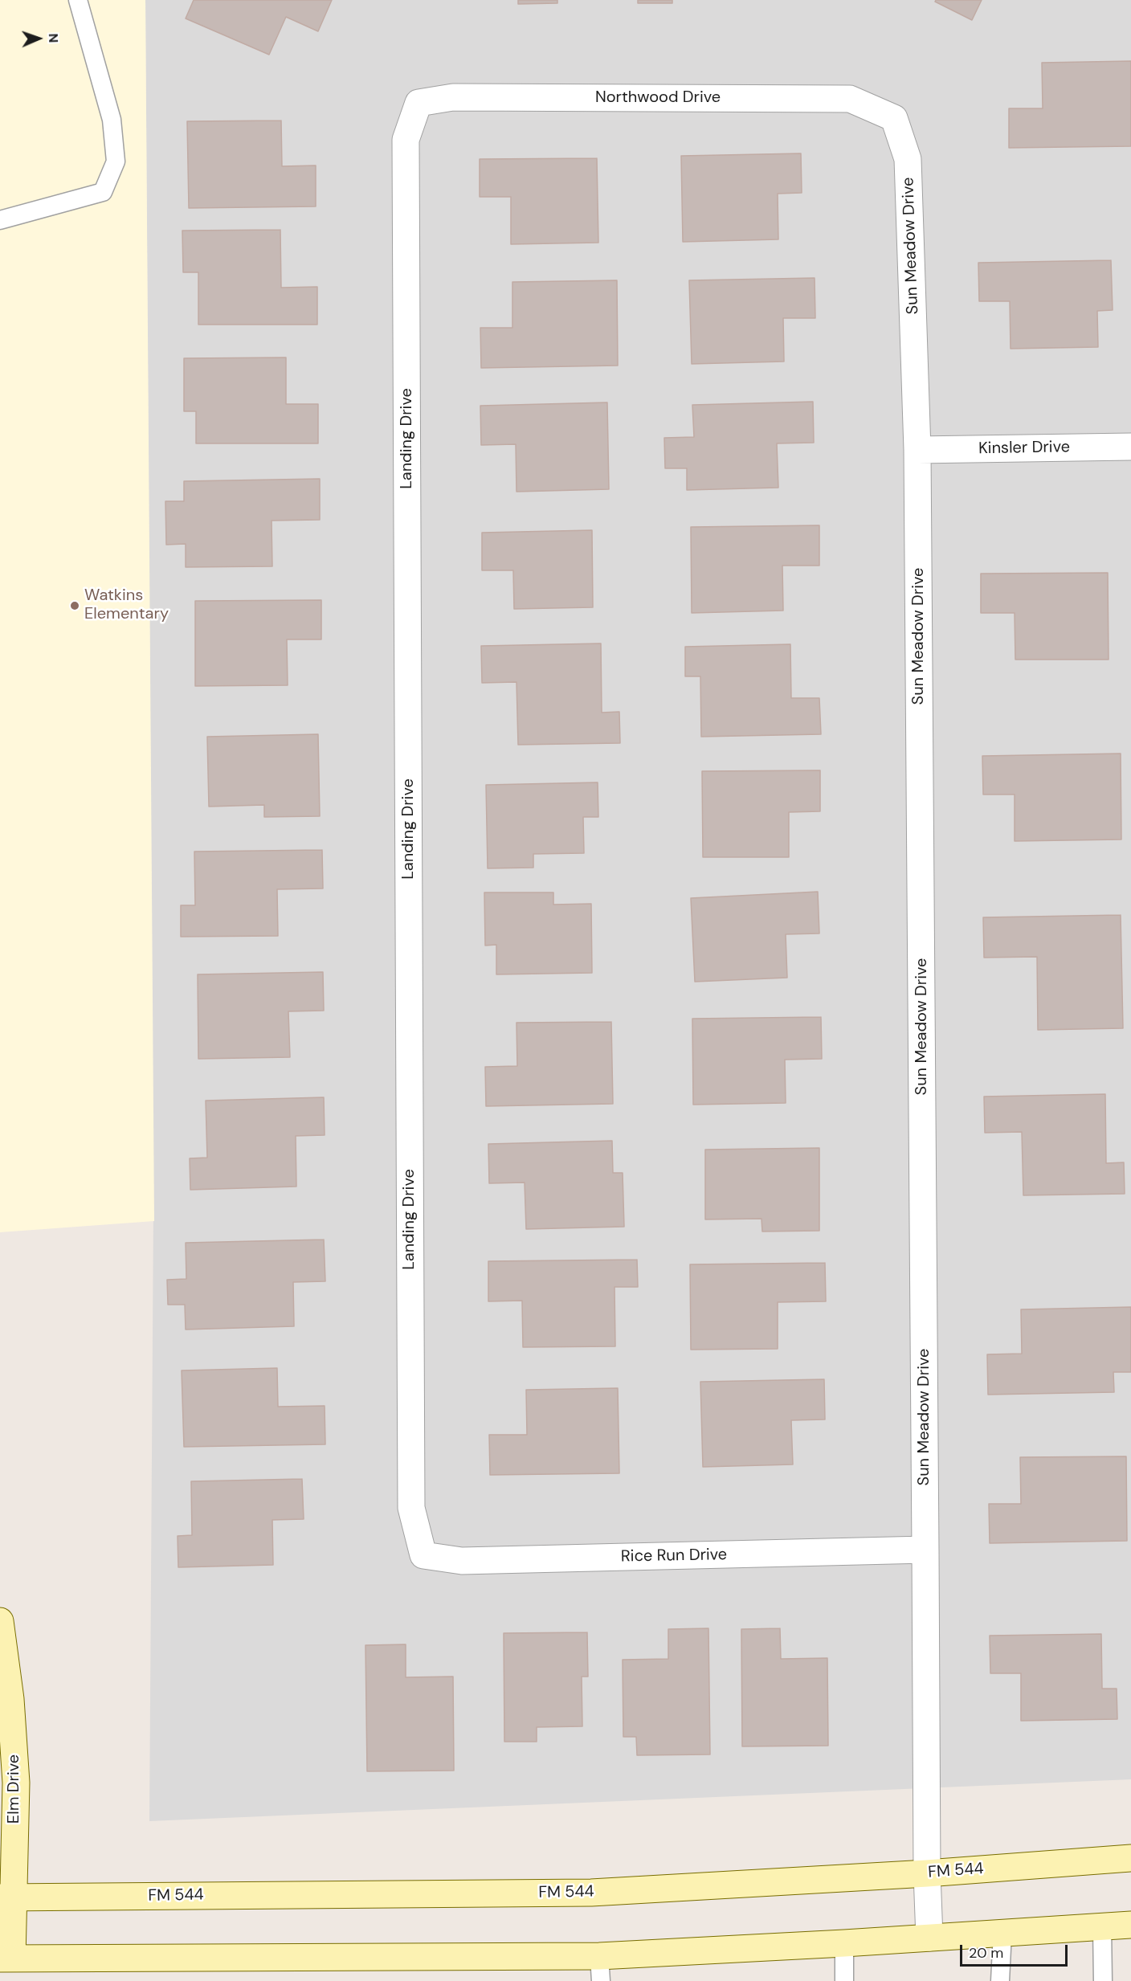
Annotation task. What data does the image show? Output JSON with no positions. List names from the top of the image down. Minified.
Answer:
{"streets":{"main road":["Elm Drive","FM 544"],"street":["Northwood Drive","Sun Meadow Drive","Landing Drive","Kinsler Drive","Rice Run Drive"]},"crossings":[["Northwood Drive","Sun Meadow Drive"],["Northwood Drive","Landing Drive"],["Sun Meadow Drive","Kinsler Drive"],["Sun Meadow Drive","Rice Run Drive"],["Sun Meadow Drive","FM 544"],["Landing Drive","Rice Run Drive"],["Elm Drive","FM 544"]],"places":["Watkins Elementary"],"scale_bar":"20 m","north":"right"}
